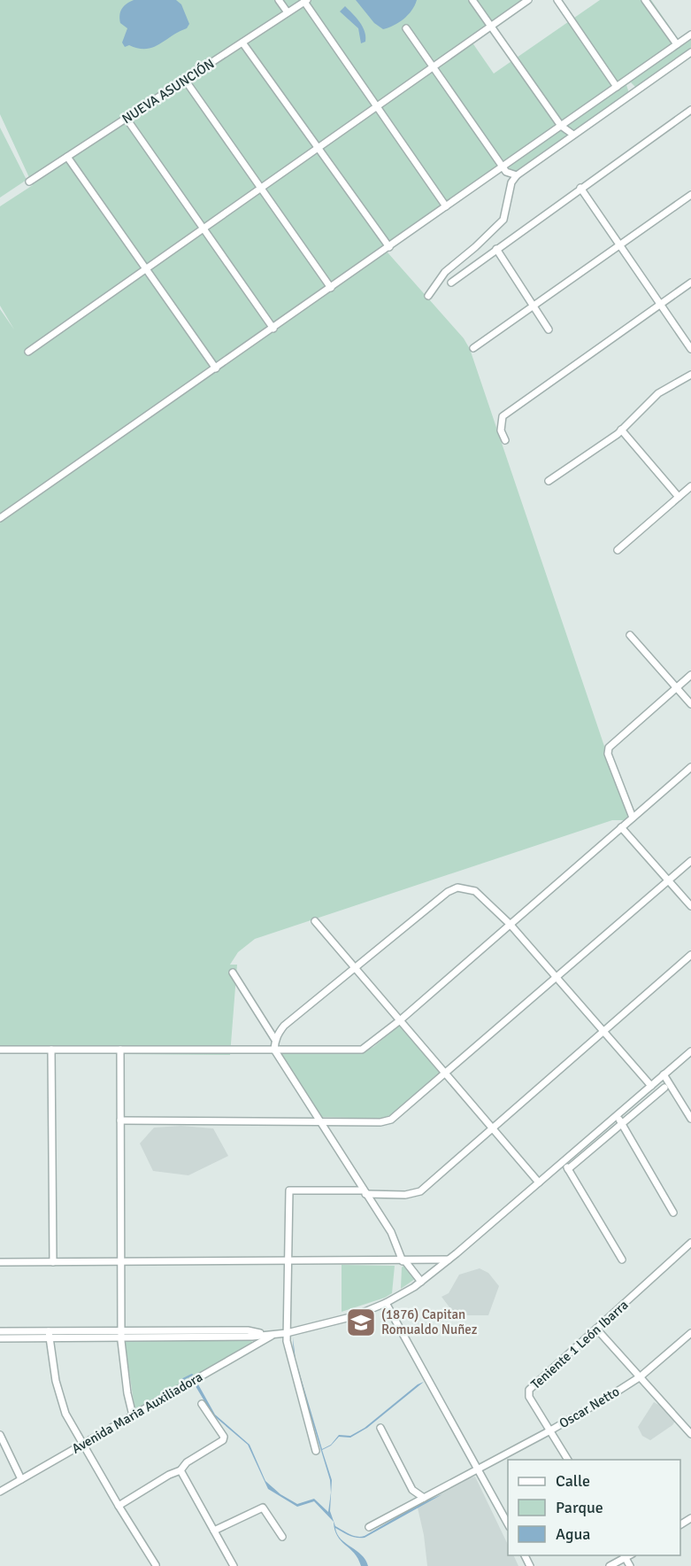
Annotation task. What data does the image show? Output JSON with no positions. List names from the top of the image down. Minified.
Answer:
{"streets":{"street":["NUEVA ASUNCIÓN","Teniente 1 León Ibarra","Oscar Netto","Avenida Maria Auxiliadora"]},"crossings":[["Teniente 1 León Ibarra","Oscar Netto"]],"places":{"school or university":["(1876) Capitan Romualdo Nuñez"]},"legend":["Calle","Parque","Agua"]}
